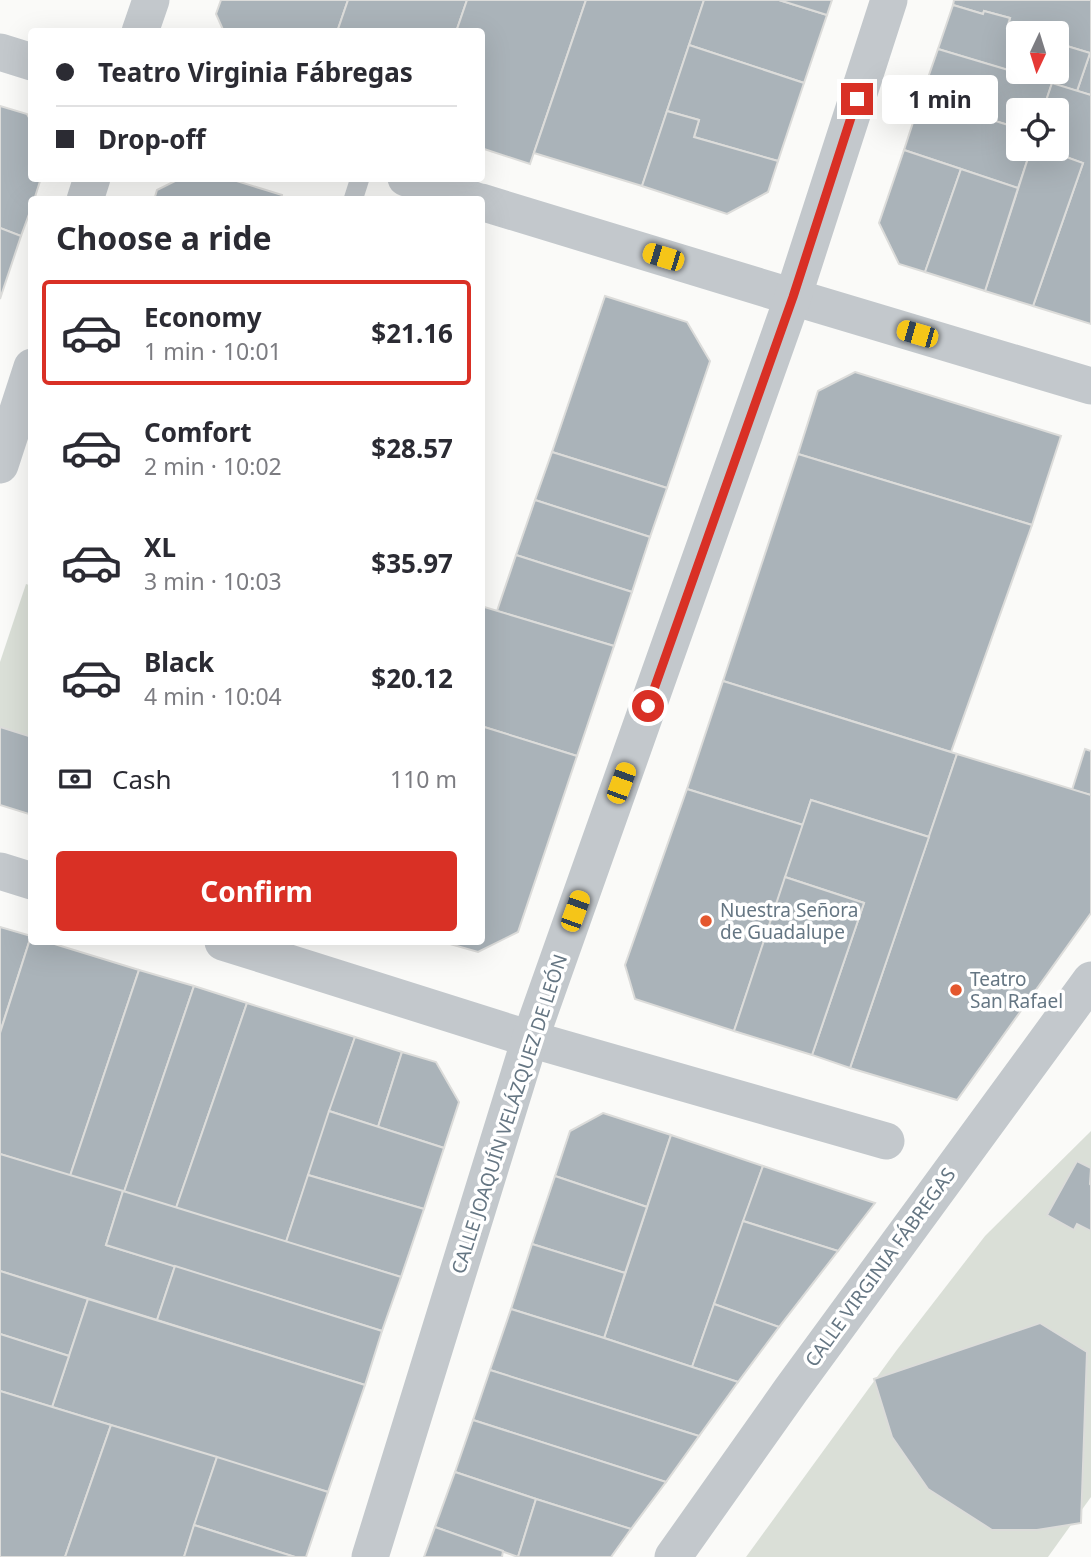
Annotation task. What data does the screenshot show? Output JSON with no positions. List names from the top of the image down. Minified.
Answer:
{"streets":{"street":["CALLE JOAQUÍN VELÁZQUEZ DE LEÓN","CALLE VIRGINIA FÁBREGAS"]},"places":["Nuestra Señora de Guadalupe","Teatro San Rafael"],"north":"bottom","page":{"banner":["Teatro Virginia Fábregas","Drop-off"],"bubble":"1 min","heading":"Choose a ride","list":[{"name":"Economy","note":"1 min · 10:01","value":"$21.16"},{"name":"Comfort","note":"2 min · 10:02","value":"$28.57"},{"name":"XL","note":"3 min · 10:03","value":"$35.97"},{"name":"Black","note":"4 min · 10:04","value":"$20.12"}],"pay":["Cash","110 m"],"buttons":"Confirm"}}
